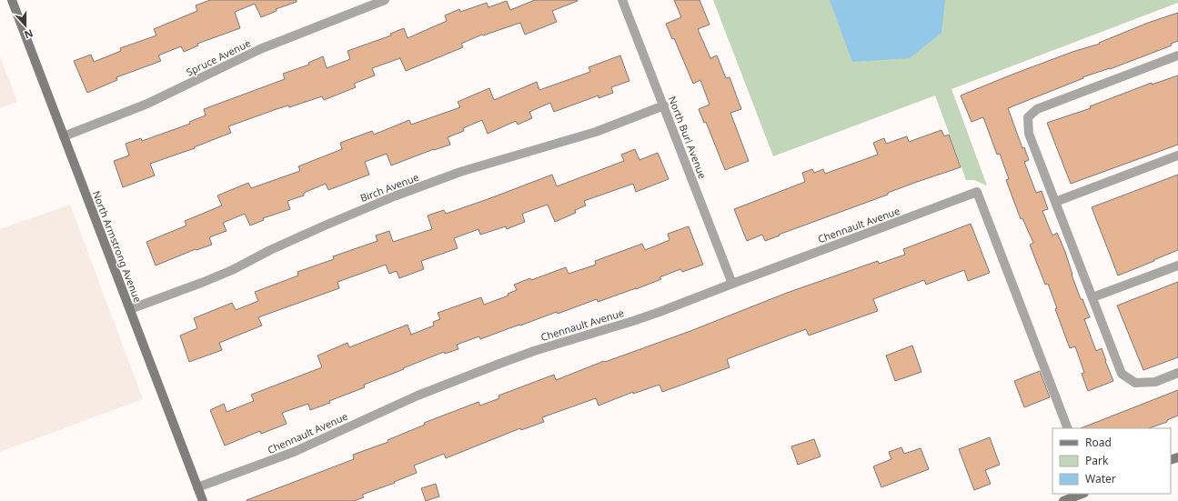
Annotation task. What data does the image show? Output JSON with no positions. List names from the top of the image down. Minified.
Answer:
{"streets":{"street":["Spruce Avenue","North Burl Avenue","Birch Avenue","Chennault Avenue","North Armstrong Avenue"]},"crossings":[["Spruce Avenue","North Armstrong Avenue"],["North Burl Avenue","Birch Avenue"],["North Burl Avenue","Chennault Avenue"],["Birch Avenue","North Armstrong Avenue"],["Chennault Avenue","North Armstrong Avenue"]],"legend":["Road","Park","Water"],"north":"bottom"}
